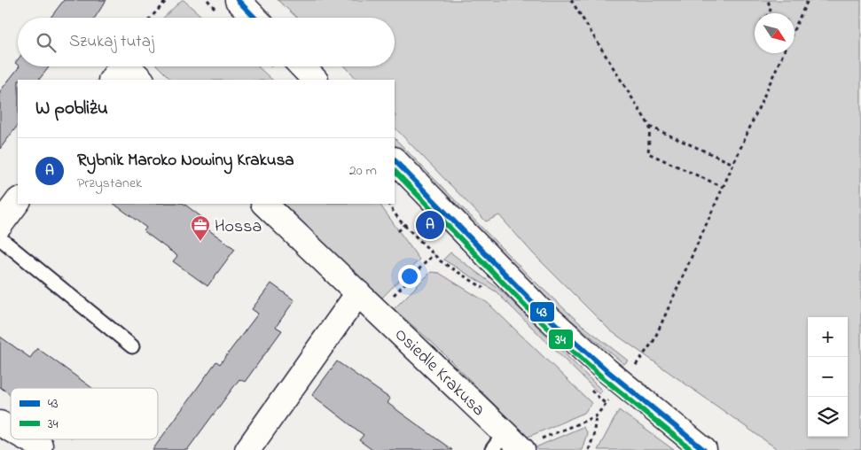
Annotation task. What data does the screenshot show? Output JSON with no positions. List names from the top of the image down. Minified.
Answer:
{"streets":{"street":["Osiedle Krakusa"]},"places":{"office":["Hossa"]},"lines":["transit line 43","transit line 34"],"legend":["43","34"],"north":"bottom right","page":{"search":"Szukaj tutaj","heading":"W pobliżu","list":[{"mark":"A","name":"Rybnik Maroko Nowiny Krakusa","note":"Przystanek","value":"20 m"}],"pins":"A","map_buttons":["+","−"]}}
